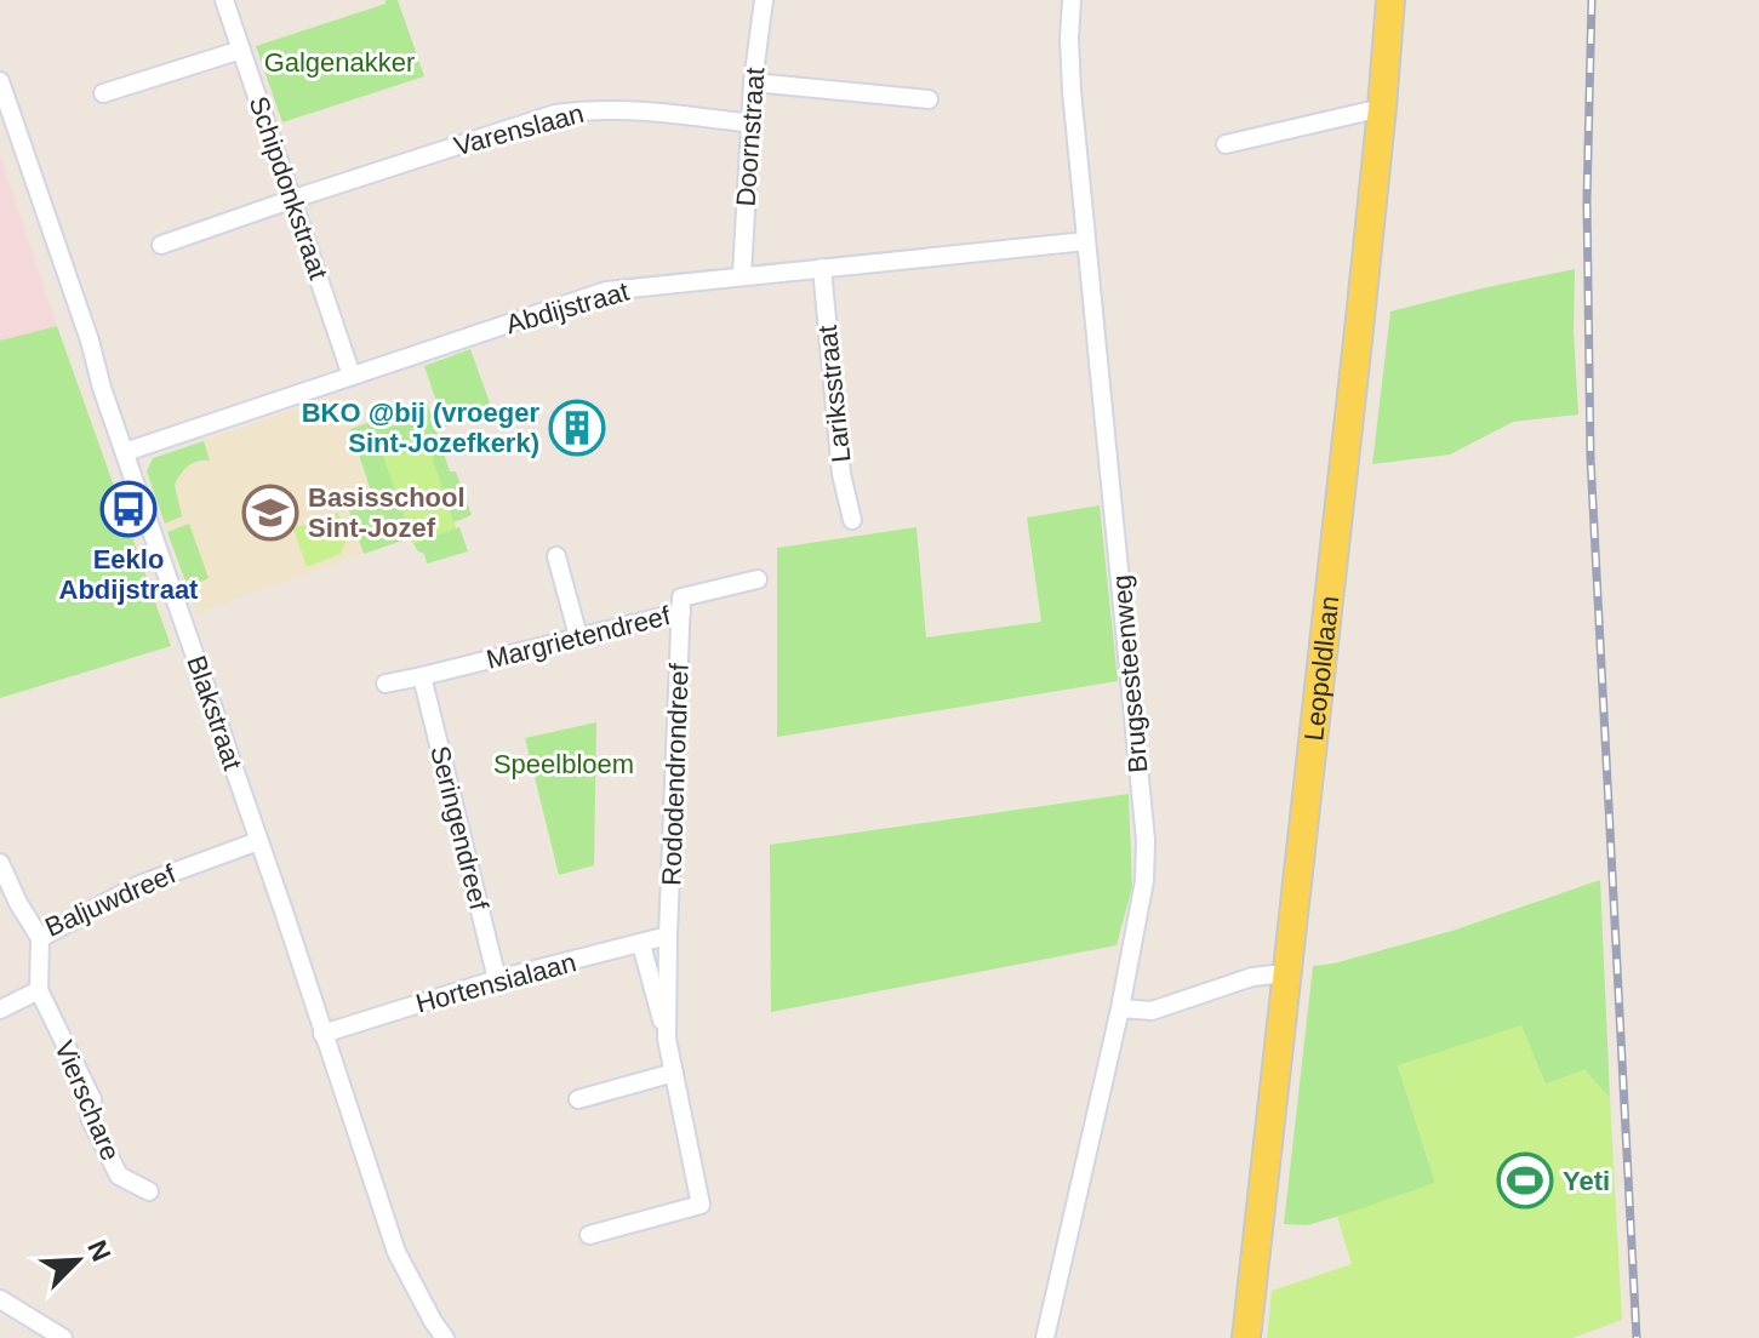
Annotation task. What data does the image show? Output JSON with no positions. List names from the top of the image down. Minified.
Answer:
{"streets":{"main road":["Leopoldlaan"],"street":["Varenslaan","Doornstraat","Schipdonkstraat","Abdijstraat","Lariksstraat","Margrietendreef","Brugsesteenweg","Blakstraat","Rododendrondreef","Seringendreef","Baljuwdreef","Hortensialaan","Vierschare"]},"crossings":[["Varenslaan","Doornstraat"],["Varenslaan","Schipdonkstraat"],["Doornstraat","Abdijstraat"],["Schipdonkstraat","Abdijstraat"],["Abdijstraat","Lariksstraat"],["Abdijstraat","Brugsesteenweg"],["Abdijstraat","Blakstraat"],["Margrietendreef","Rododendrondreef"],["Margrietendreef","Seringendreef"],["Blakstraat","Baljuwdreef"],["Blakstraat","Hortensialaan"],["Rododendrondreef","Hortensialaan"],["Seringendreef","Hortensialaan"],["Baljuwdreef","Vierschare"]],"parks":["Galgenakker","Speelbloem"],"places":{"building":["BKO @bij (vroeger Sint-Jozefkerk)"],"bus stop":["Eeklo Abdijstraat"],"school or university":["Basisschool Sint-Jozef"],"sports":["Yeti"]},"north":"top right"}
